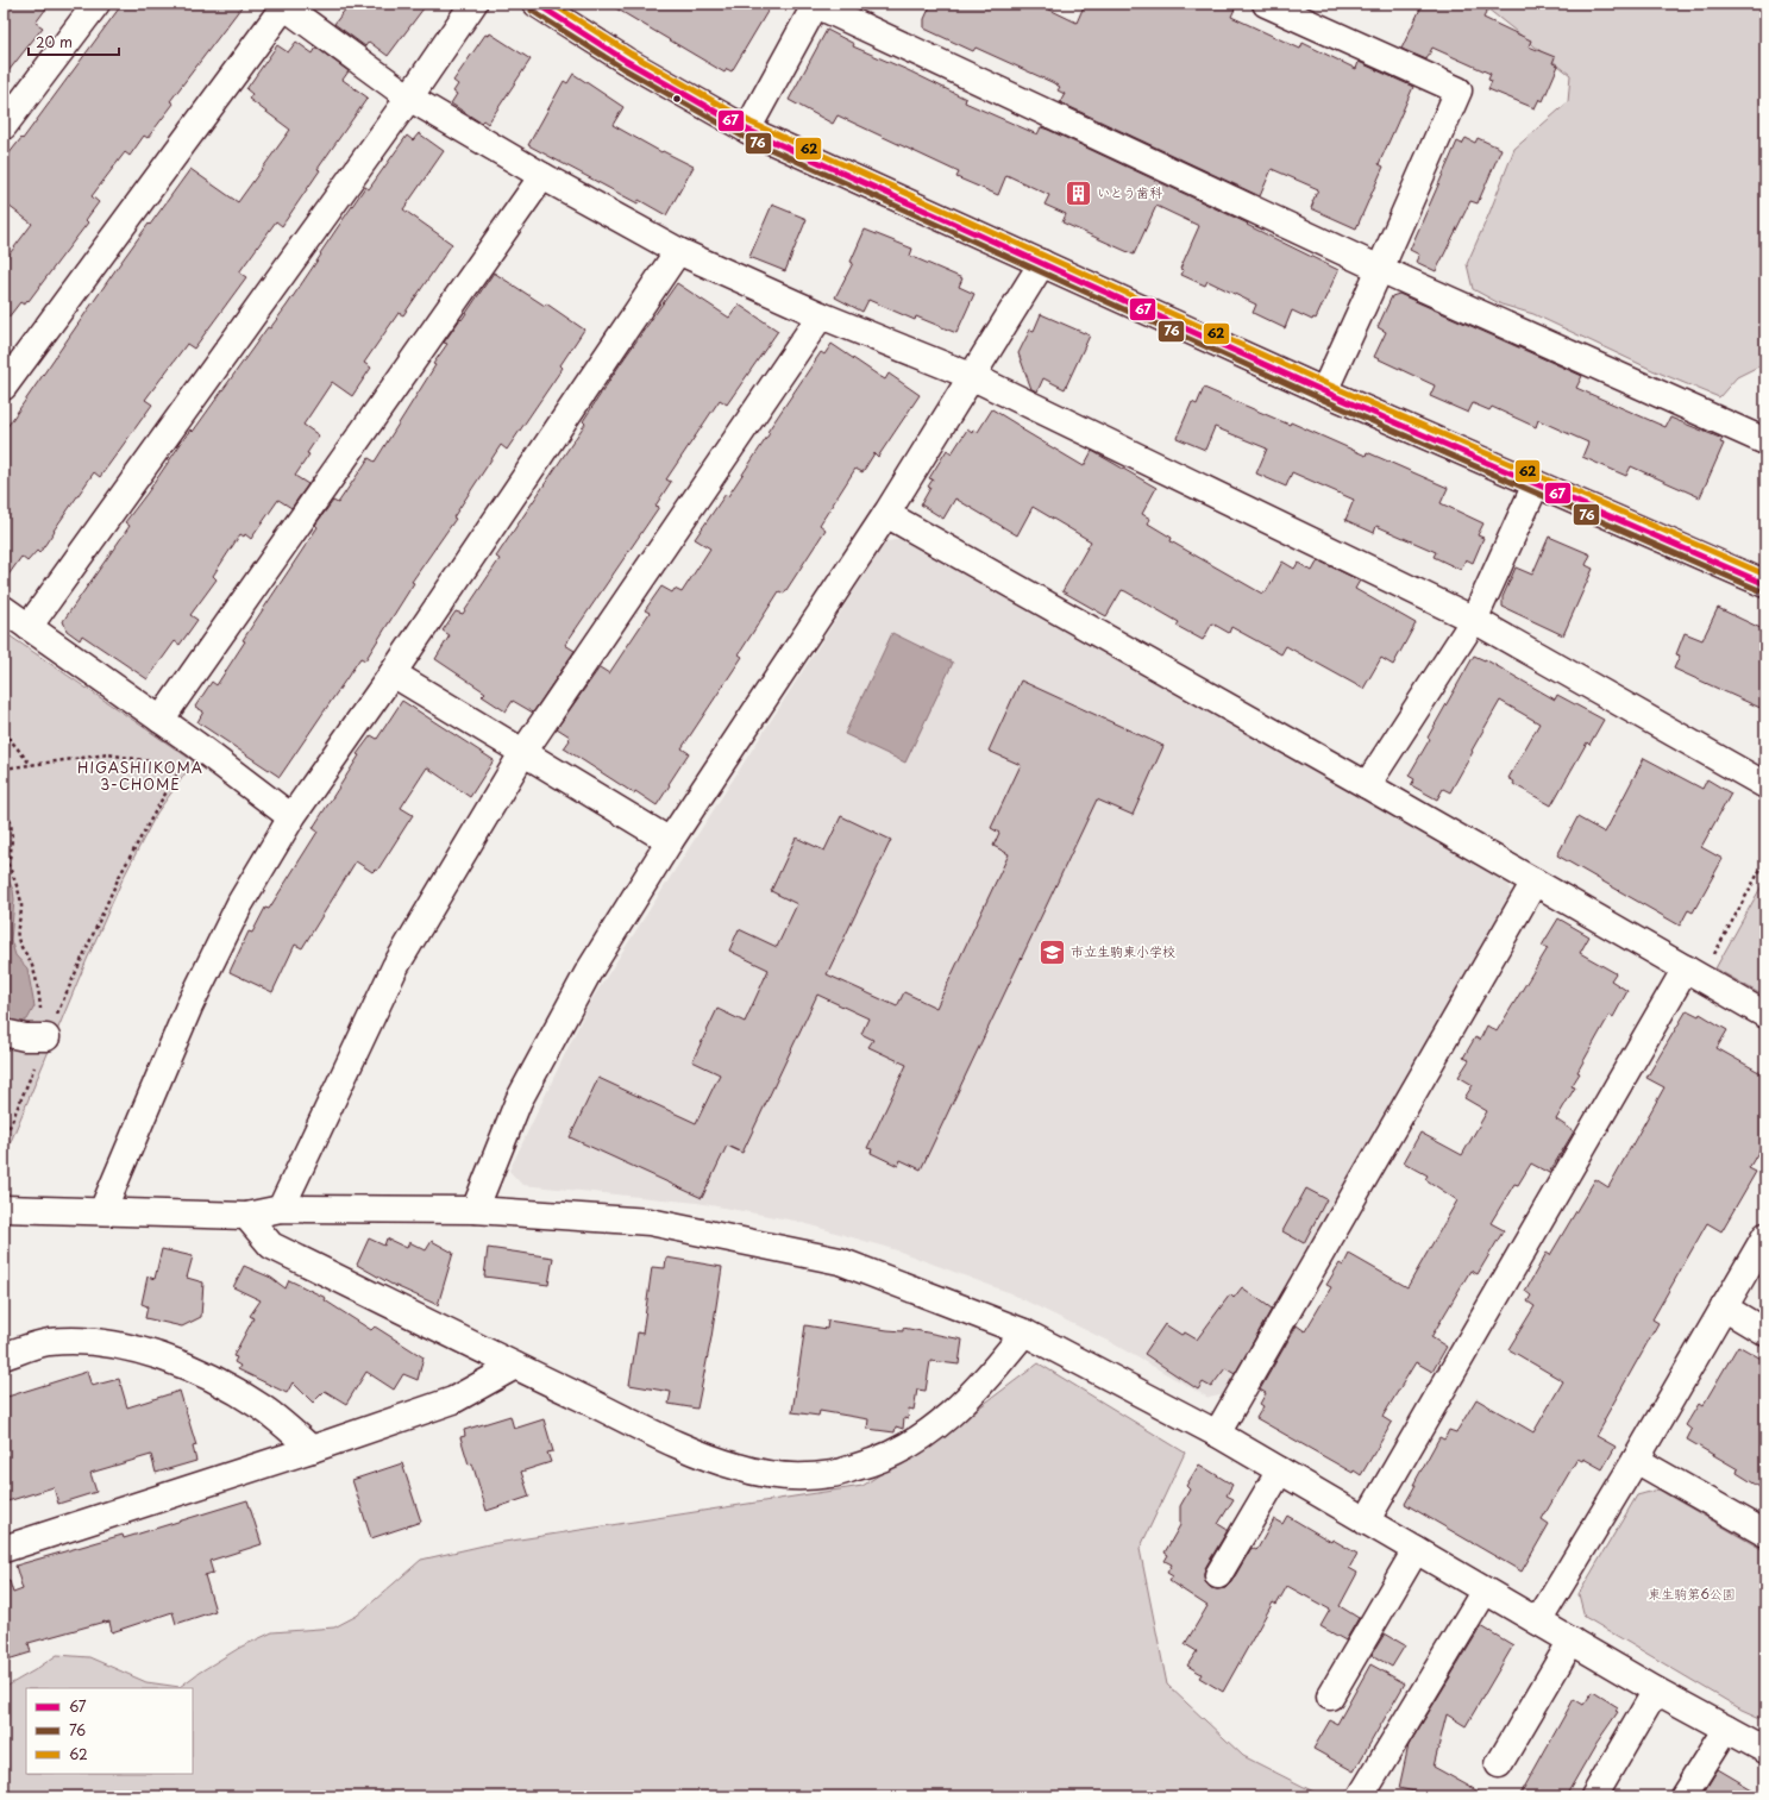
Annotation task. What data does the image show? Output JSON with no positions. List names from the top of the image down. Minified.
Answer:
{"districts":["HIGASHIIKOMA 3-CHOME"],"parks":["東生駒第6公園"],"places":{"building":["いとう歯科"],"school or university":["市立生駒東小学校"]},"lines":["transit line 67","transit line 62","transit line 76"],"legend":["67","76","62"],"scale_bar":"20 m"}
